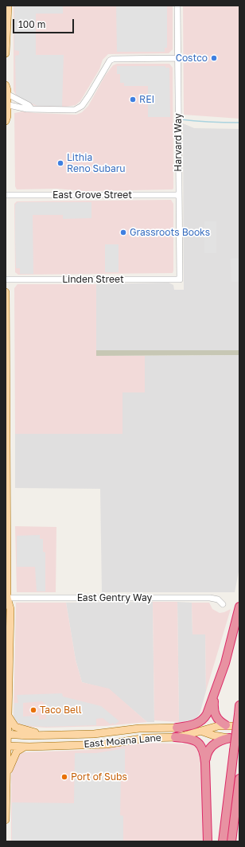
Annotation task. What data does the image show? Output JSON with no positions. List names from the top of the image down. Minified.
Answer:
{"streets":{"main road":["East Moana Lane"],"street":["Harvard Way","East Grove Street","Linden Street","East Gentry Way"]},"crossings":[["Harvard Way","East Grove Street"],["Harvard Way","Linden Street"]],"places":["Costco","REI","Lithia Reno Subaru","Grassroots Books","Taco Bell","Port of Subs"],"scale_bar":"100 m"}
